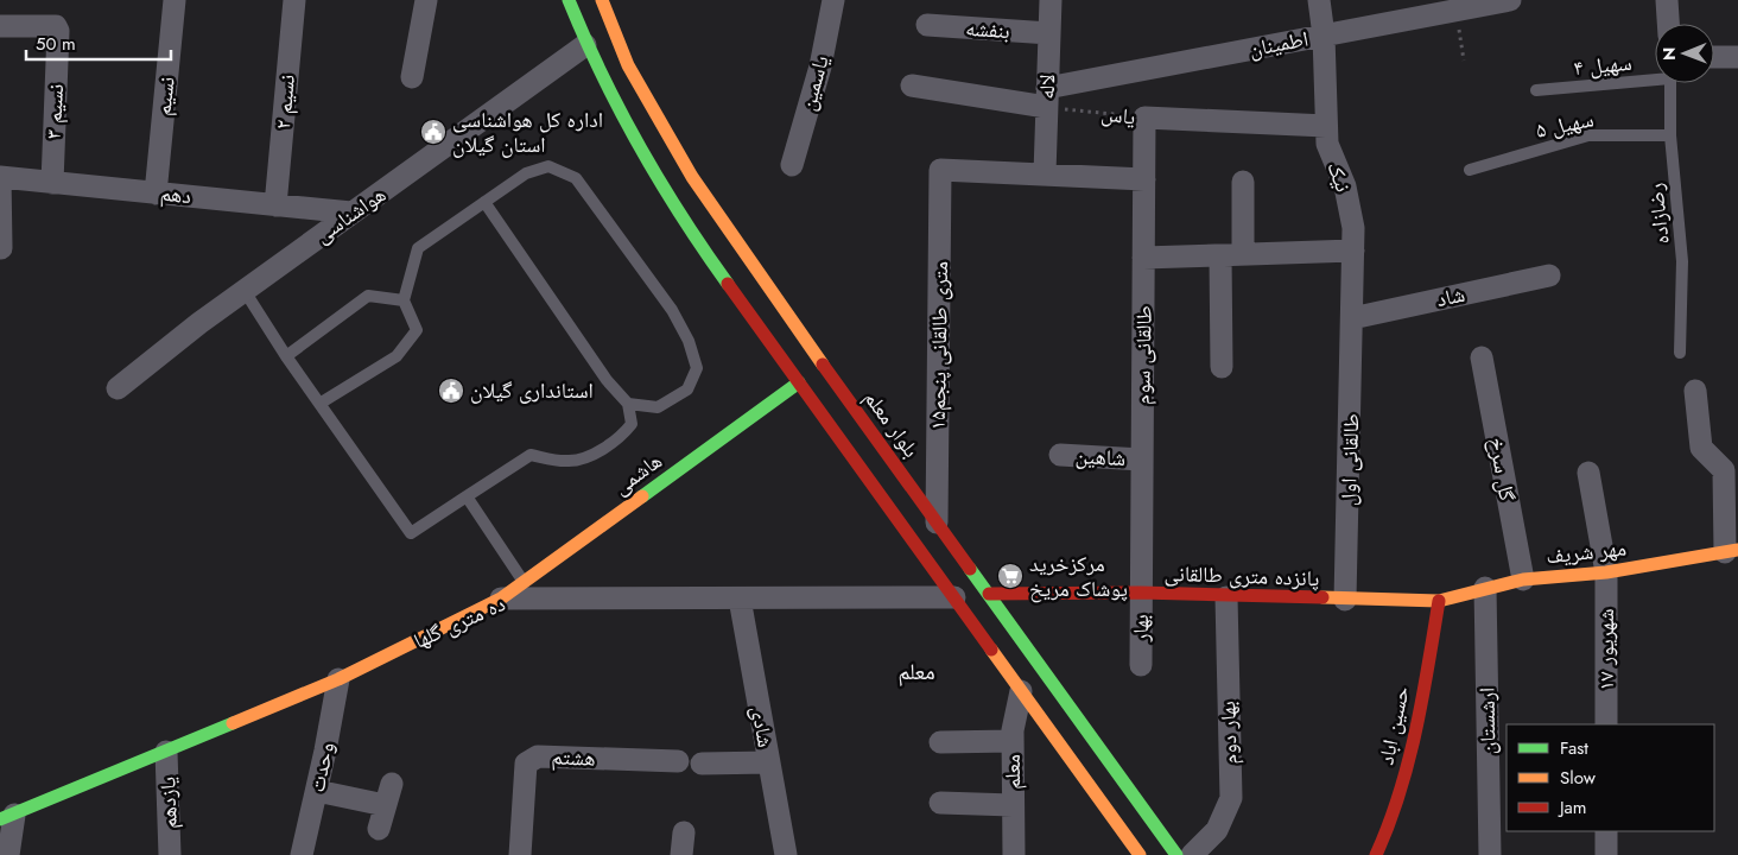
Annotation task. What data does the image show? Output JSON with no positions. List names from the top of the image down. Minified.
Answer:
{"streets":{"main road":["بلوار معلم","هاشمی","مهر شریف","پانزده متری طالقانی","ده متری گلها","حسین اباد"],"street":["بنفشه","اطمینان","یاسمین","لاله","نسیم","نسیم ٢","نسیم ۳","یاس","نیک","دهم","هواشناسی","شاد","۱۵متری طالقانی پنجم","طالقانی سوم","شاهین","طالقانی اول","گل سرخ","بهار","۱۷ شهریور","ارشستان","شادی","بهار دوم","هشتم","وحدت","معلم","یازدهم"],"lane":["سهیل ۴","سهیل ۵","رضازاده"]},"crossings":[["بنفشه","لاله"],["اطمینان","لاله"],["اطمینان","یاس"],["اطمینان","نیک"],["لاله","یاس"],["لاله","۱۵متری طالقانی پنجم"],["نسیم","دهم"],["نسیم ٢","دهم"],["نسیم ۳","دهم"],["یاس","نیک"],["یاس","طالقانی سوم"],["سهیل ۵","رضازاده"],["نیک","شاد"],["نیک","طالقانی اول"],["دهم","هواشناسی"],["هواشناسی","بلوار معلم"],["شاد","طالقانی اول"],["۱۵متری طالقانی پنجم","بلوار معلم"],["طالقانی سوم","شاهین"],["طالقانی سوم","پانزده متری طالقانی"],["طالقانی سوم","بهار"],["بلوار معلم","هاشمی"],["بلوار معلم","پانزده متری طالقانی"],["بلوار معلم","ده متری گلها"],["بلوار معلم","معلم"],["طالقانی اول","پانزده متری طالقانی"],["گل سرخ","مهر شریف"],["هاشمی","ده متری گلها"],["مهر شریف","پانزده متری طالقانی"],["مهر شریف","۱۷ شهریور"],["مهر شریف","ارشستان"],["مهر شریف","حسین اباد"],["پانزده متری طالقانی","ده متری گلها"],["پانزده متری طالقانی","بهار"],["پانزده متری طالقانی","حسین اباد"],["پانزده متری طالقانی","بهار دوم"],["ده متری گلها","شادی"],["ده متری گلها","وحدت"],["ده متری گلها","یازدهم"]],"districts":["معلم"],"places":{"public building":["اداره کل هواشناسی استان گیلان","استانداری گیلان"],"supermarket":["مرکزخرید پوشاک مریخ"]},"legend":["Fast","Slow","Jam"],"scale_bar":"50 m","north":"left"}
